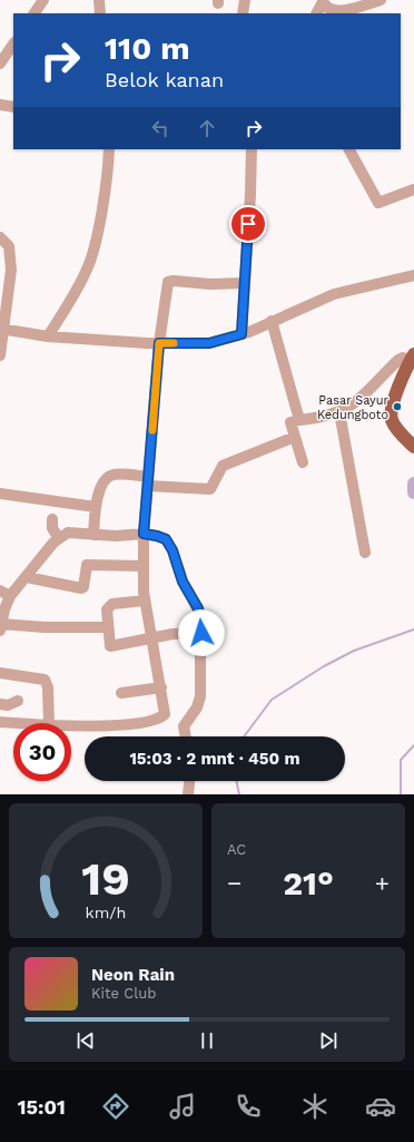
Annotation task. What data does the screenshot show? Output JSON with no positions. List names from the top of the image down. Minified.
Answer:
{"places":["Pasar Sayur Kedungboto"],"page":{"turn":["110 m","Belok kanan"],"limit":"30","trip":"15:03 · 2 mnt · 450 m","tile":"AC","heat":["−","21°","+"],"song":["Neon Rain","Kite Club"],"tabs":"15:01","gauge":["19","km/h"]}}
